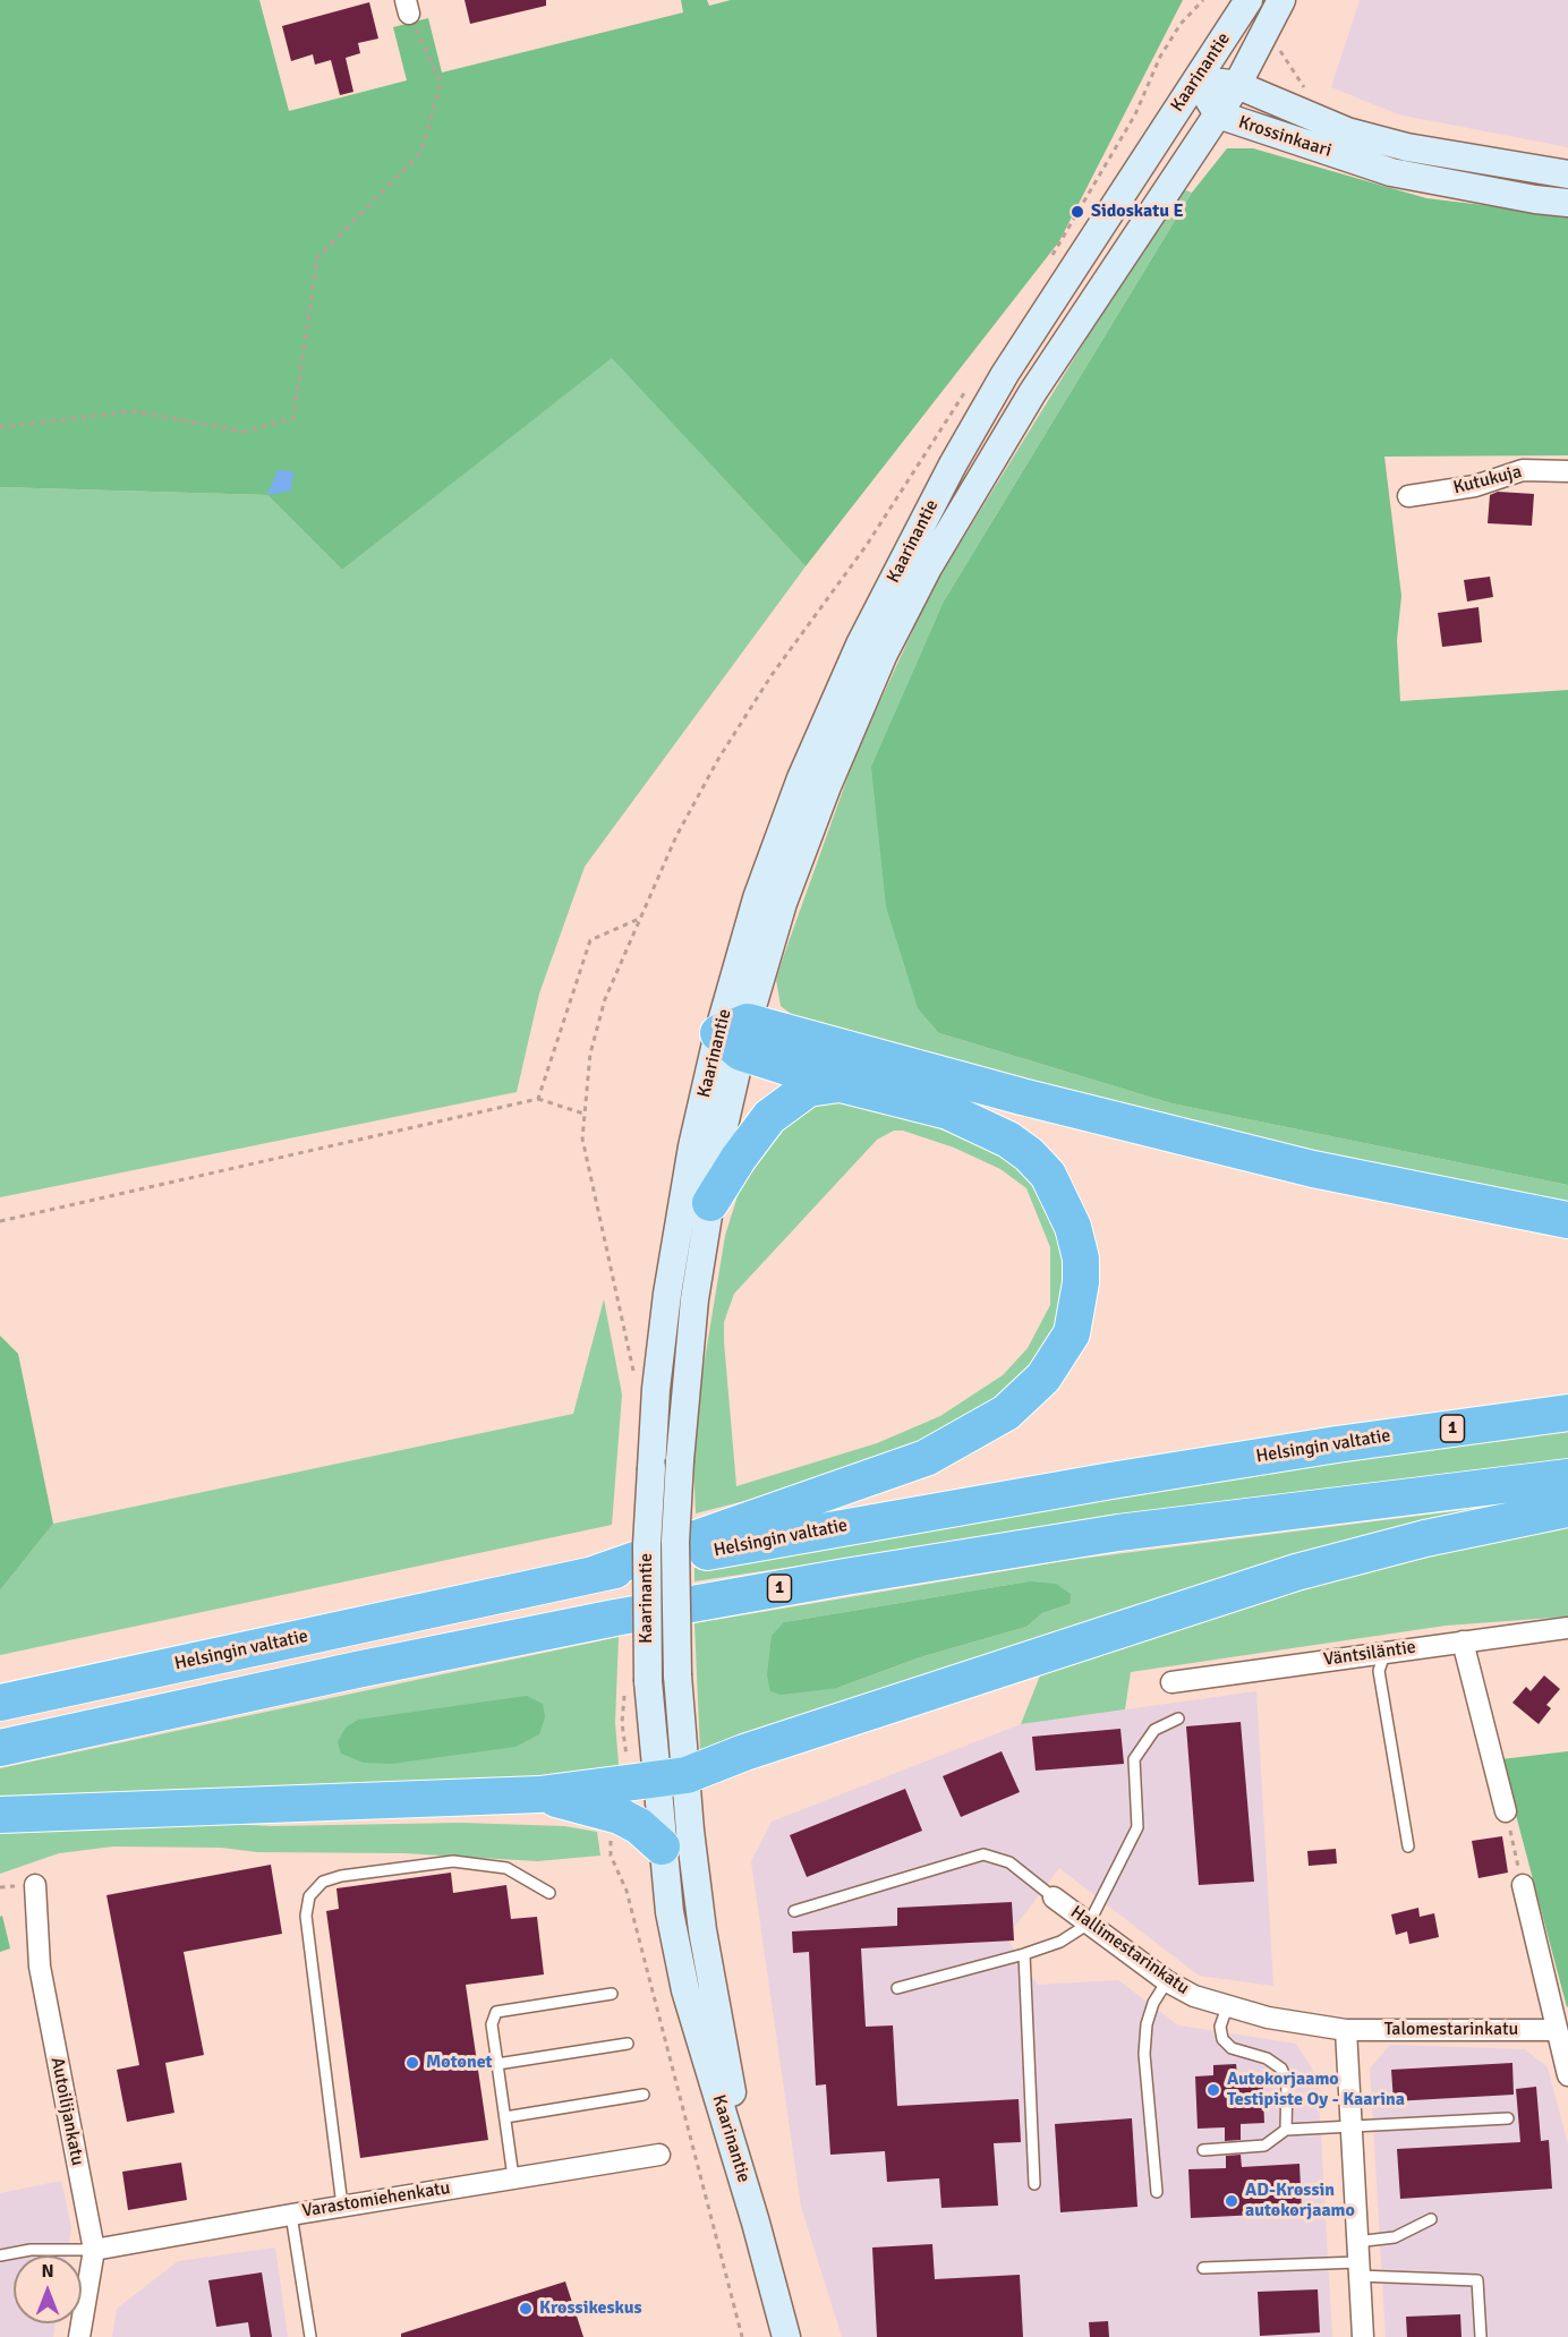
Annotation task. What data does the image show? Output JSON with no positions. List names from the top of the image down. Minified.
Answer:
{"streets":{"highway":["1","Helsingin valtatie"],"main road":["Kaarinantie","Krossinkaari"],"street":["Kutukuja","Väntsiläntie","Hallimestarinkatu","Talomestarinkatu","Autoilijankatu","Varastomiehenkatu"]},"crossings":[["Kaarinantie","Krossinkaari"],["Hallimestarinkatu","Talomestarinkatu"],["Autoilijankatu","Varastomiehenkatu"]],"places":["Sidoskatu E","Motonet","Autokorjaamo Testipiste Oy - Kaarina","AD-Krossin autokorjaamo","Krossikeskus"],"north":"top"}
